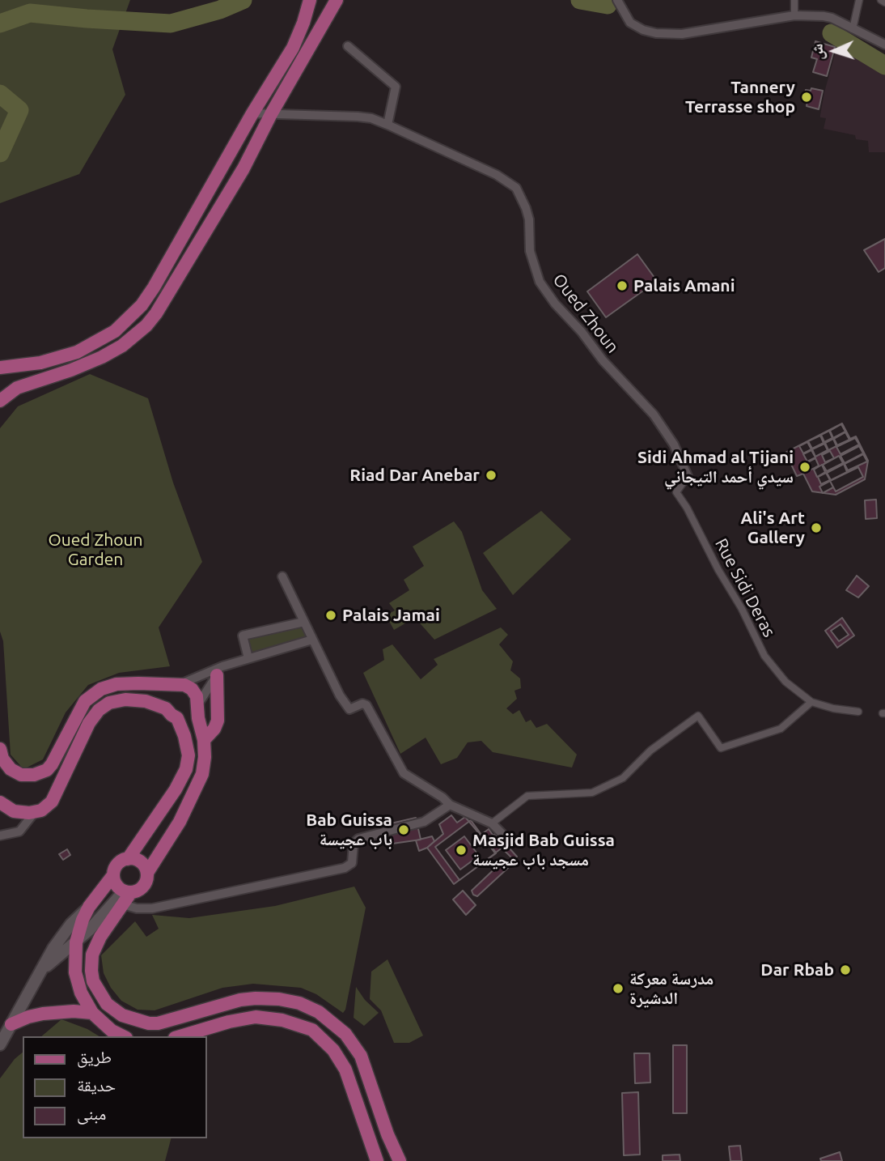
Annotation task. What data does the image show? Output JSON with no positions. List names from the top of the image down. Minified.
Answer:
{"streets":{"street":["Oued Zhoun","Rue Sidi Deras"]},"crossings":[["Oued Zhoun","Rue Sidi Deras"]],"parks":["Oued Zhoun Garden"],"places":["Tannery Terrasse shop","Palais Amani","Sidi Ahmad al Tijani سيدي أحمد التيجاني","Riad Dar Anebar","Ali's Art Gallery","Palais Jamai","Bab Guissa باب عجيسة","Masjid Bab Guissa مسجد باب عجيسة","Dar Rbab","مدرسة معركة الدشيرة"],"legend":["طريق","حديقة","مبنى"],"north":"left"}
